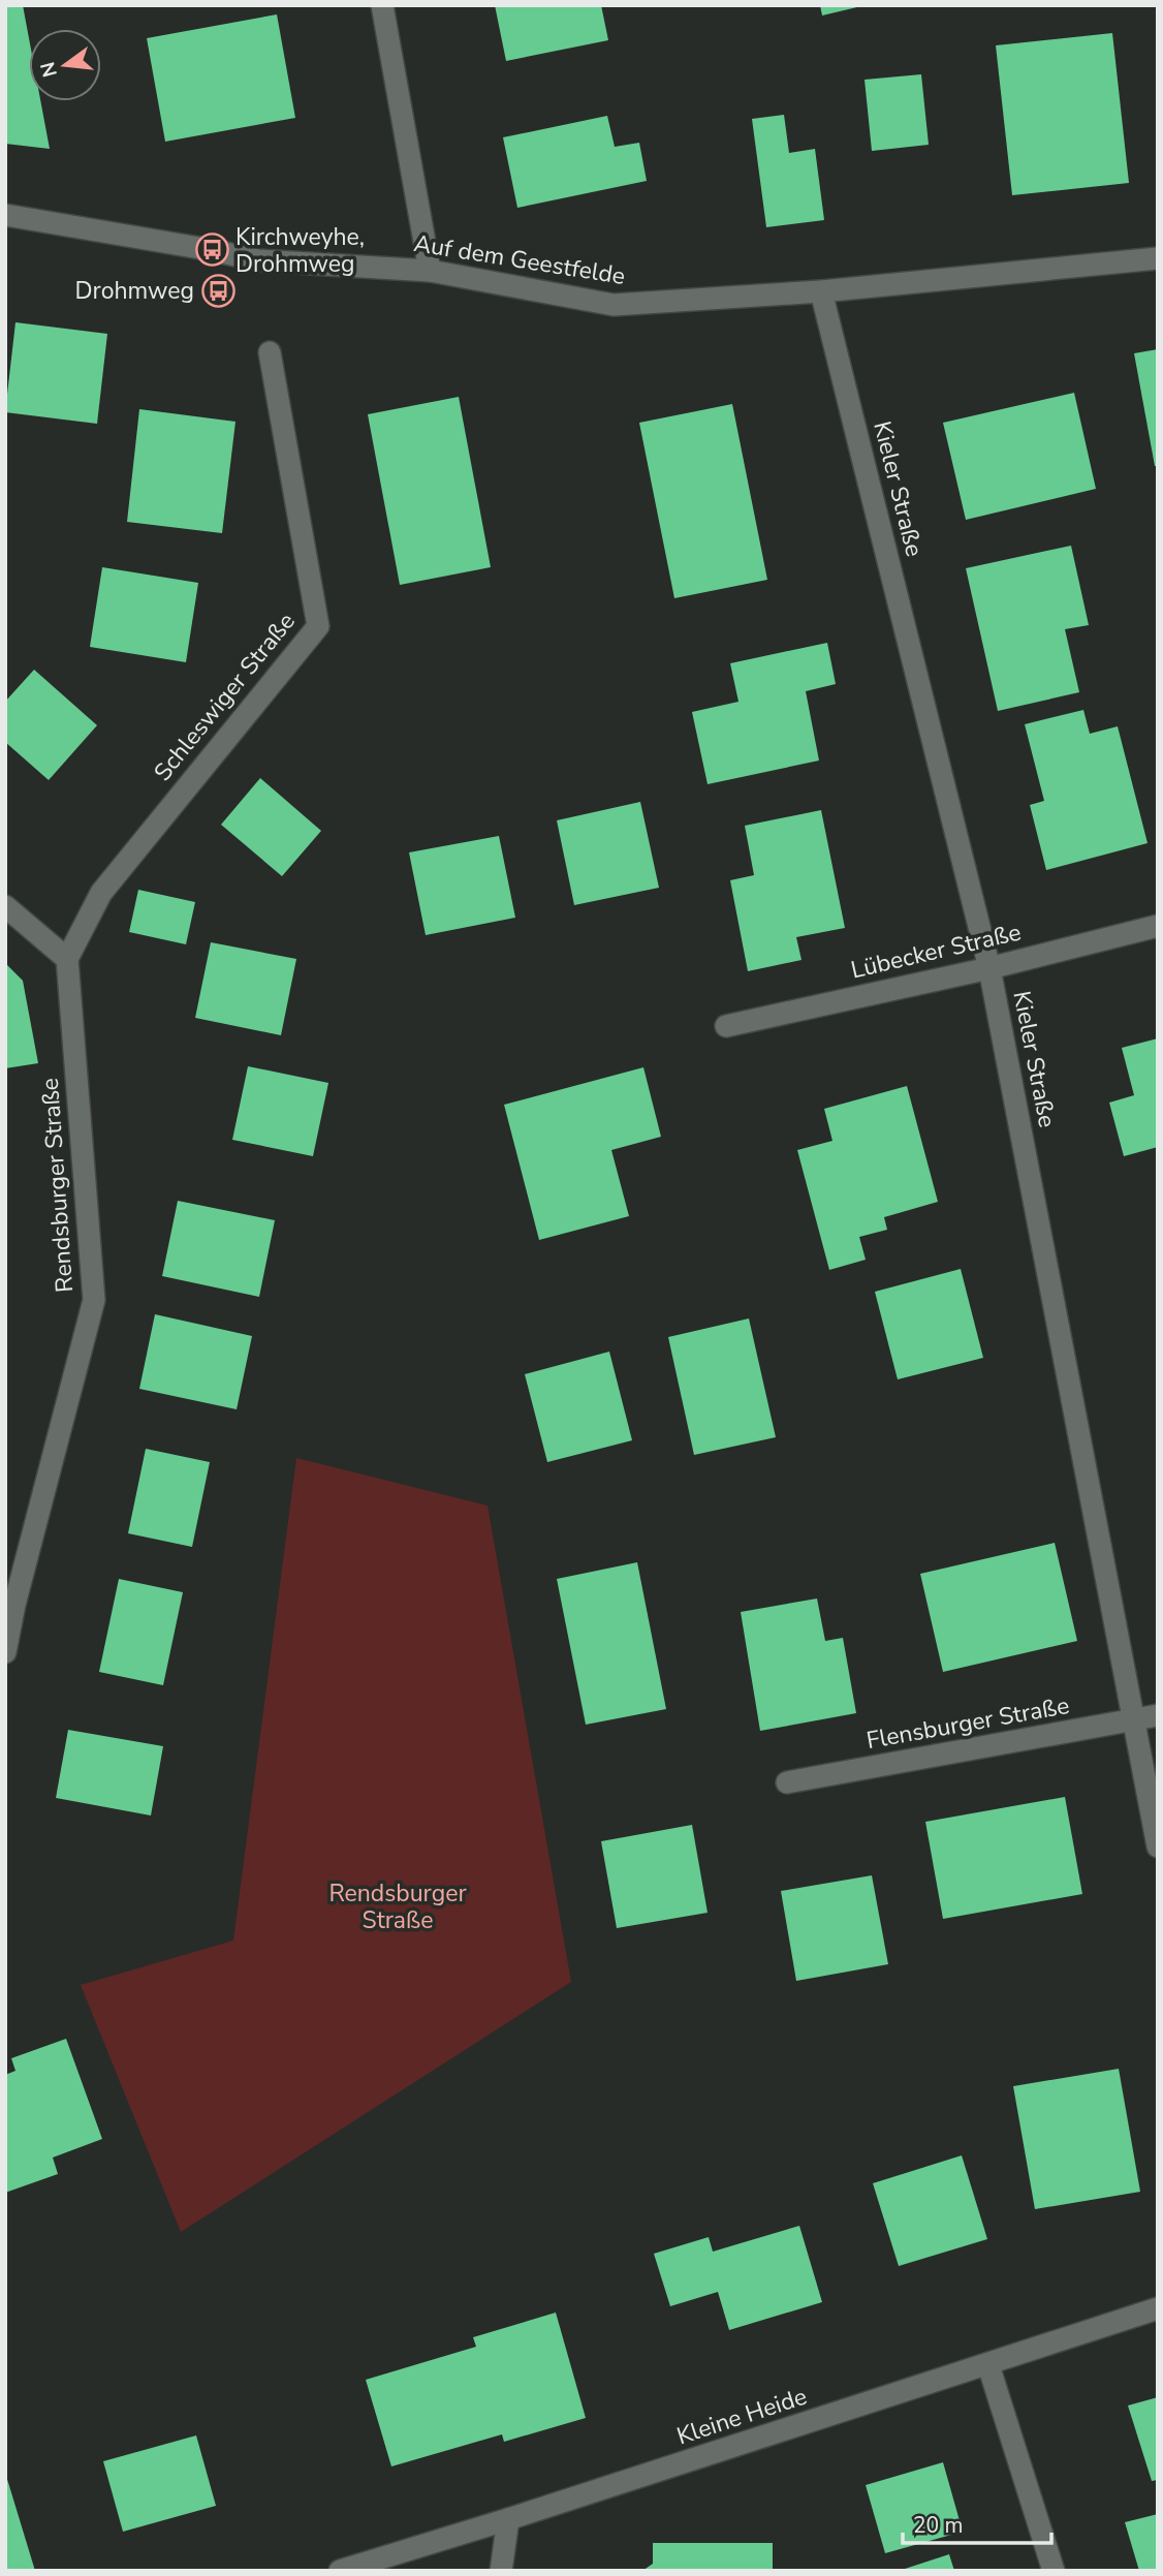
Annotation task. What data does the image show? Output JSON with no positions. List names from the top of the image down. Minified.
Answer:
{"streets":{"street":["Auf dem Geestfelde","Kieler Straße","Schleswiger Straße","Lübecker Straße","Rendsburger Straße","Flensburger Straße","Kleine Heide"]},"crossings":[["Auf dem Geestfelde","Kieler Straße"],["Kieler Straße","Lübecker Straße"],["Kieler Straße","Flensburger Straße"],["Schleswiger Straße","Rendsburger Straße"]],"parks":["Rendsburger Straße"],"places":{"bus stop":["Kirchweyhe, Drohmweg","Drohmweg"]},"scale_bar":"20 m","north":"left"}
